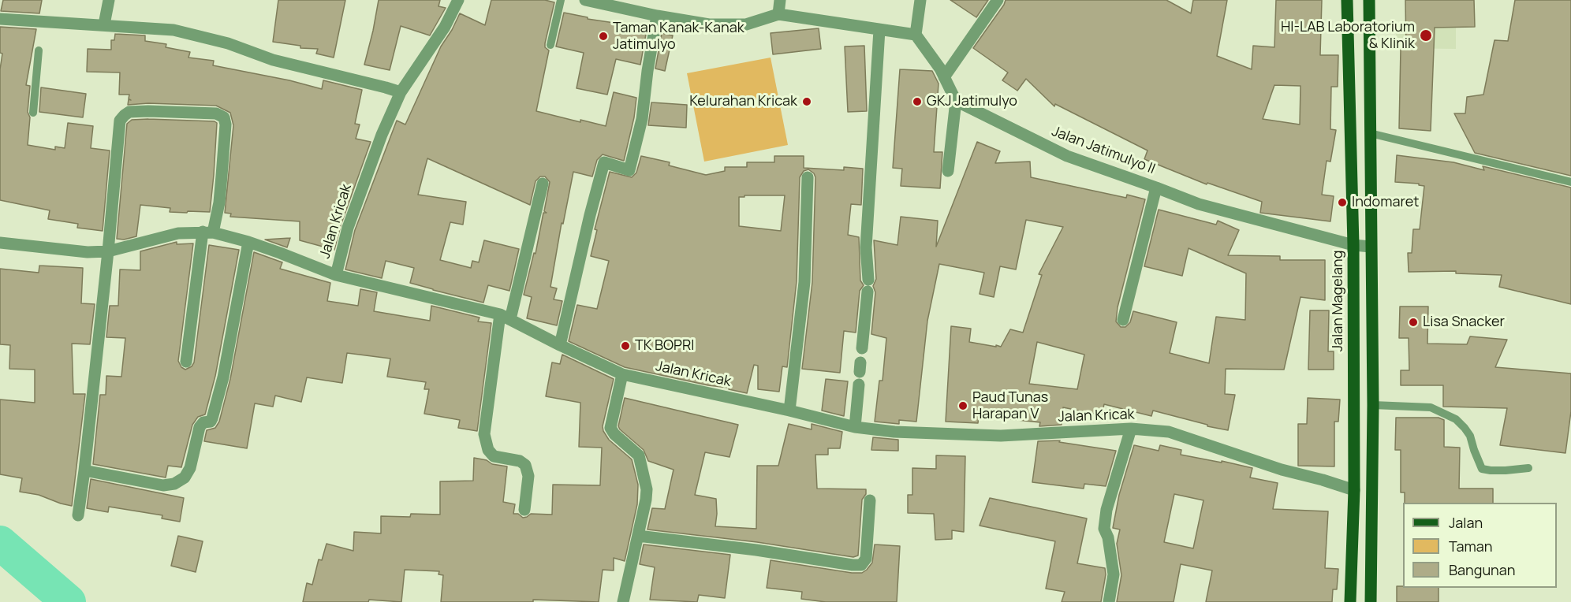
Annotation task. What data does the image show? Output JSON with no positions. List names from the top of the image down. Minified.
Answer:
{"streets":{"main road":["Jalan Magelang"],"street":["Jalan Jatimulyo II","Jalan Kricak"]},"crossings":[["Jalan Jatimulyo II","Jalan Magelang"],["Jalan Kricak","Jalan Magelang"]],"places":["HI-LAB Laboratorium & Klinik","Taman Kanak-Kanak Jatimulyo","Kelurahan Kricak","GKJ Jatimulyo","Indomaret","Lisa Snacker","TK BOPRI","Paud Tunas Harapan V"],"legend":["Jalan","Taman","Bangunan"]}
